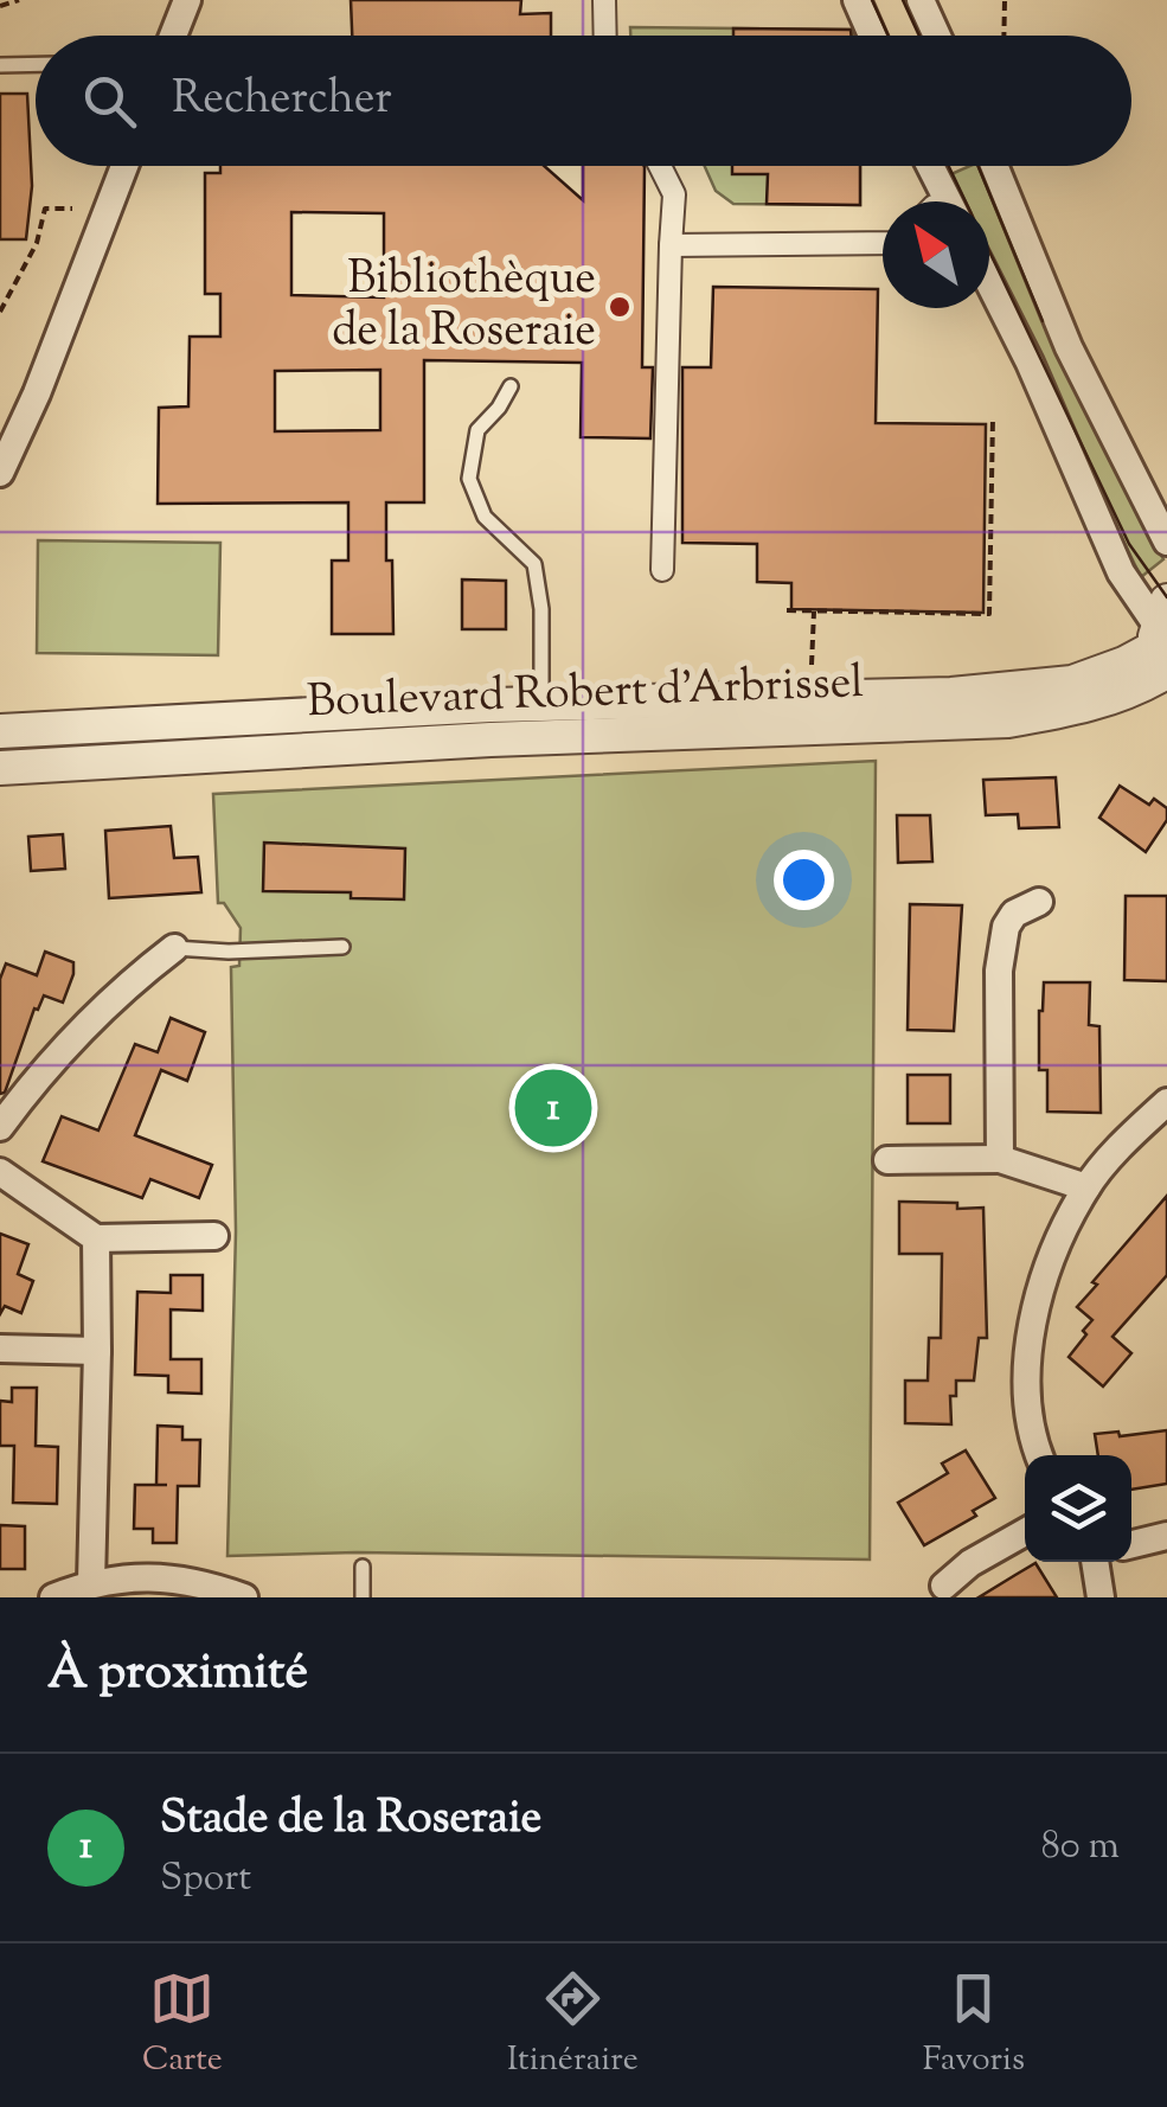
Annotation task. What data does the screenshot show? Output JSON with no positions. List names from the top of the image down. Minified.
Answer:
{"streets":{"street":["Boulevard Robert d'Arbrissel"]},"places":["Bibliothèque de la Roseraie"],"north":"top left","page":{"search":"Rechercher","pins":"1","heading":"À proximité","list":[{"mark":"1","name":"Stade de la Roseraie","note":"Sport","value":"80 m"}],"nav":["Carte","Itinéraire","Favoris"]}}
